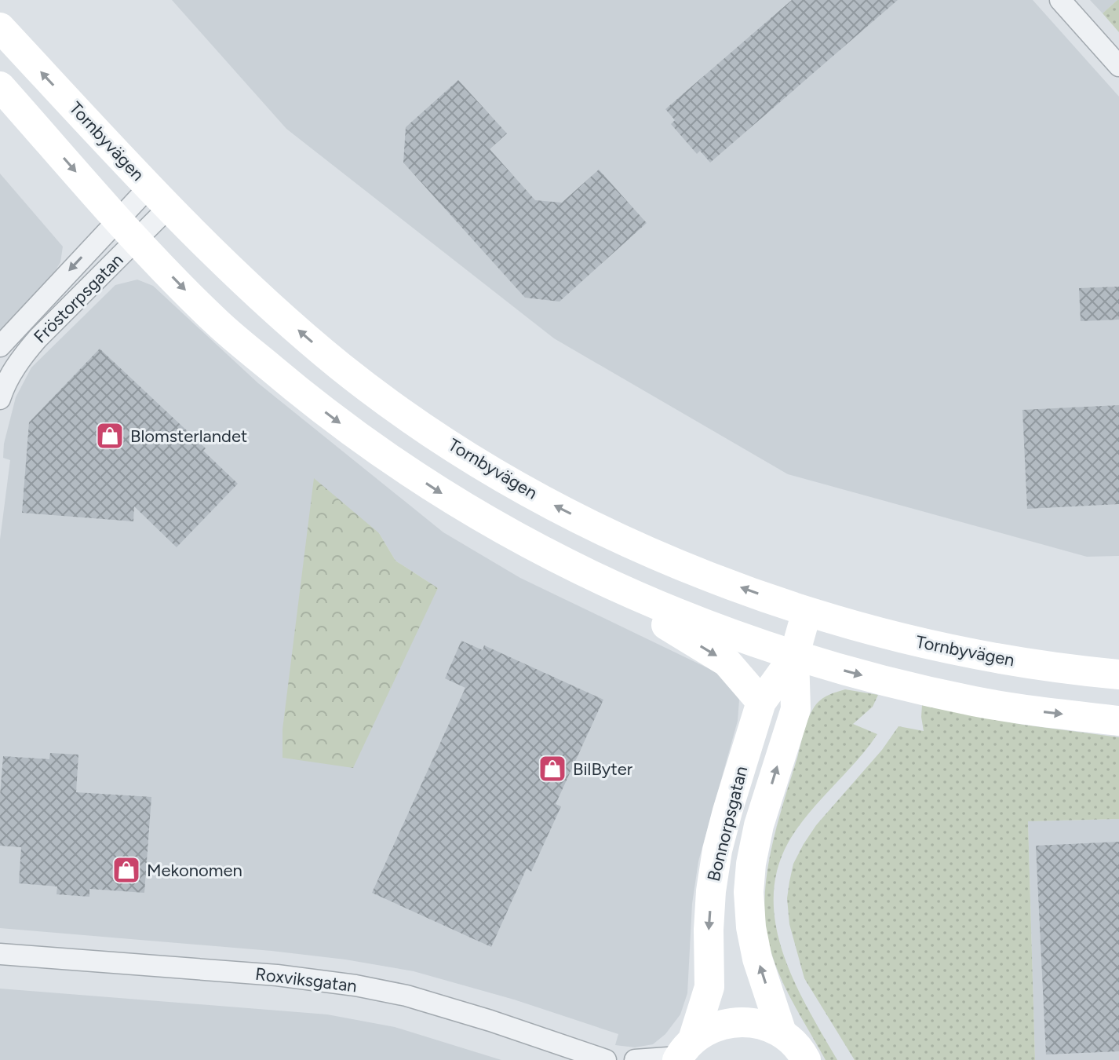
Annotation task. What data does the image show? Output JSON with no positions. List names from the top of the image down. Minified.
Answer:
{"streets":{"main road":["Tornbyvägen","Bonnorpsgatan"],"street":["Fröstorpsgatan","Roxviksgatan"]},"crossings":[["Tornbyvägen","Fröstorpsgatan"],["Tornbyvägen","Bonnorpsgatan"]],"places":{"shop":["Blomsterlandet","BilByter","Mekonomen"]}}
